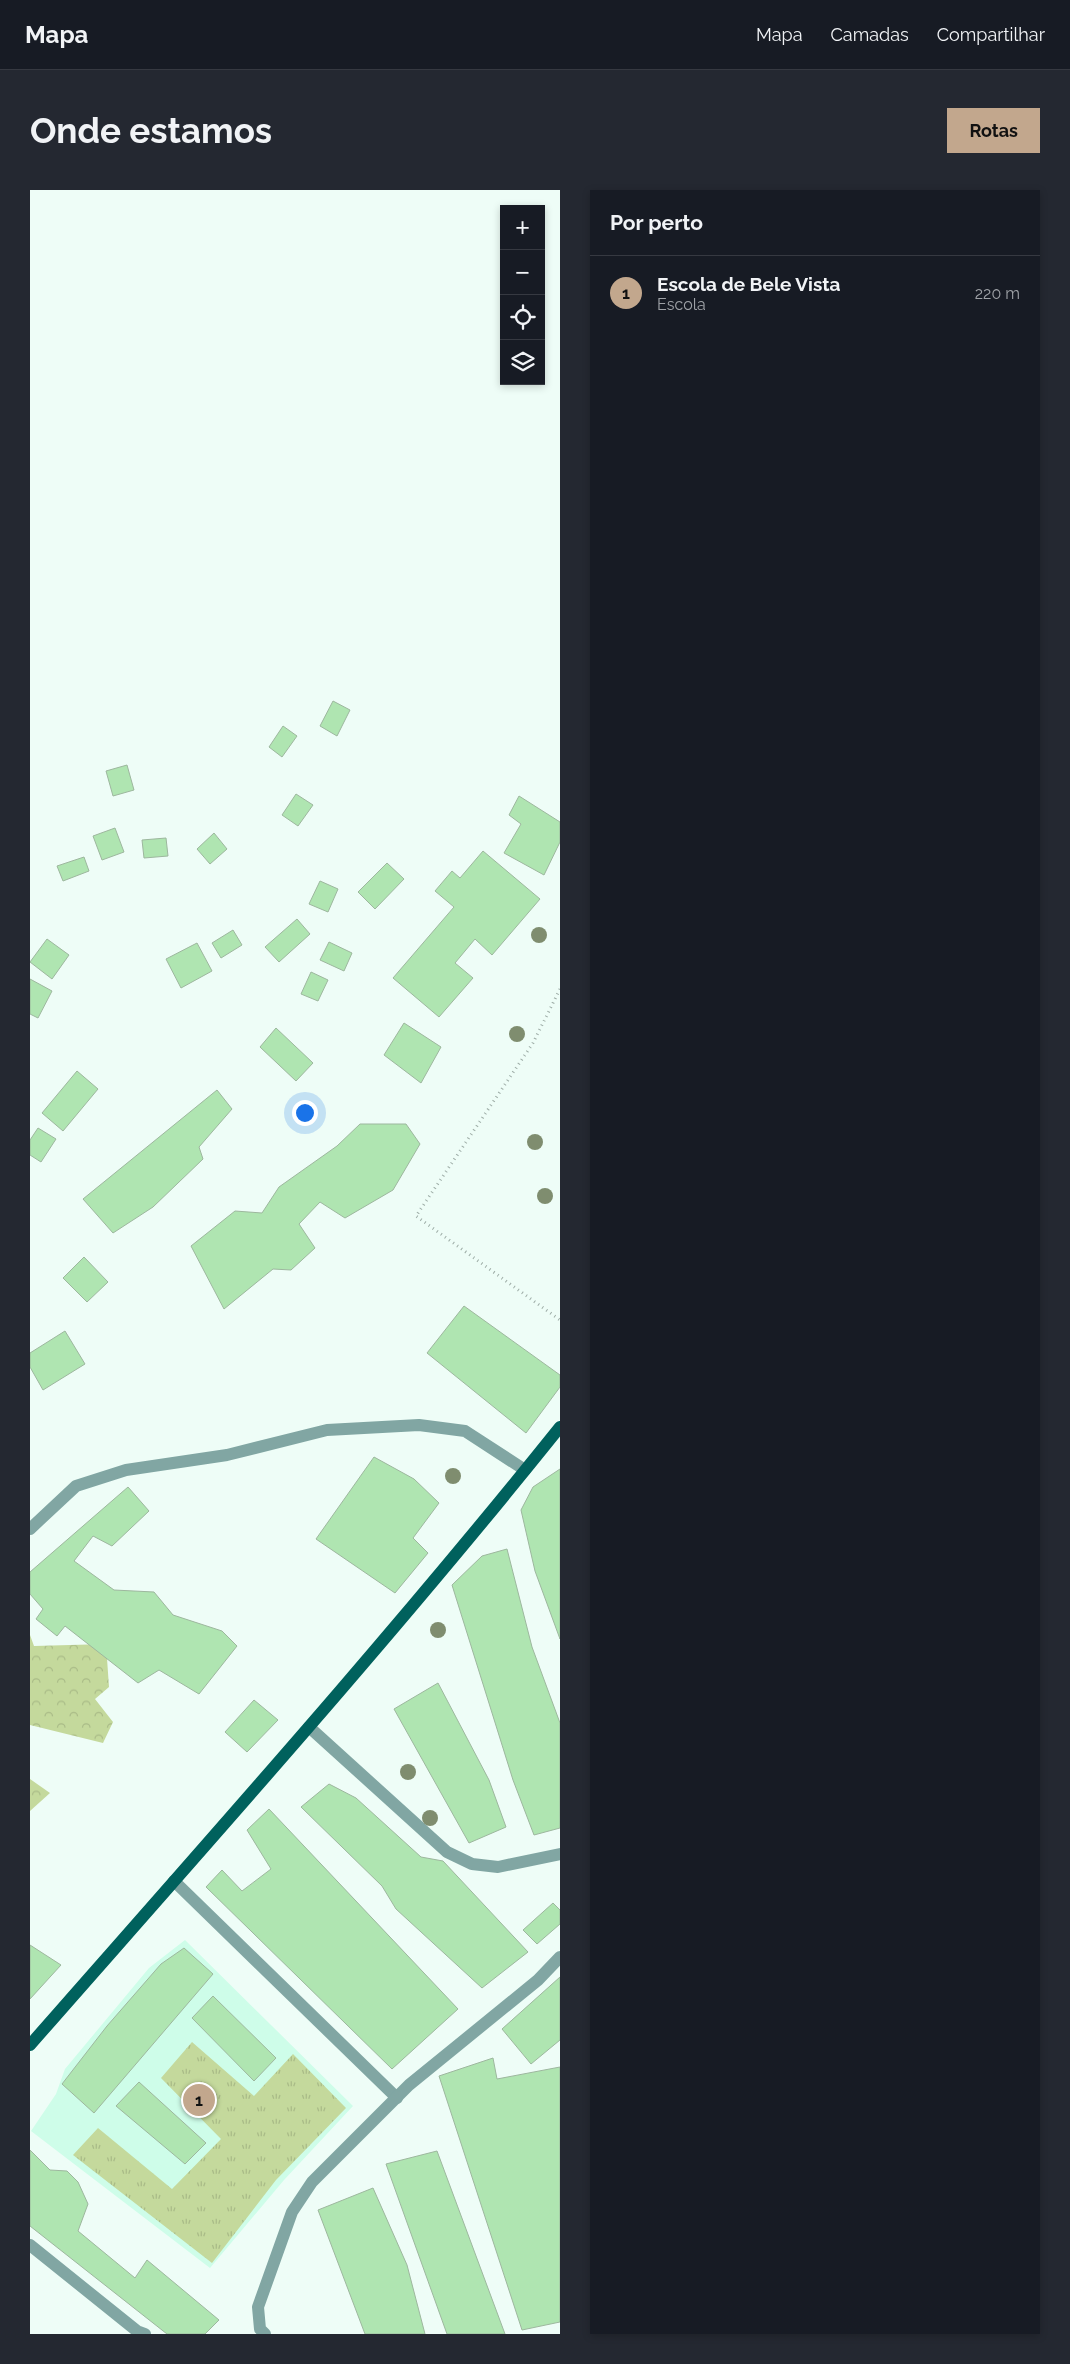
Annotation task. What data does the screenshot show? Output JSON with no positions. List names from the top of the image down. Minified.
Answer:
{"page":{"header":"Mapa","nav":["Mapa","Camadas","Compartilhar"],"buttons":"Rotas","title":"Onde estamos","heading":"Por perto","map_buttons":["+","−"],"list":[{"mark":"1","name":"Escola de Bele Vista","note":"Escola","value":"220 m"}],"pins":"1"}}
